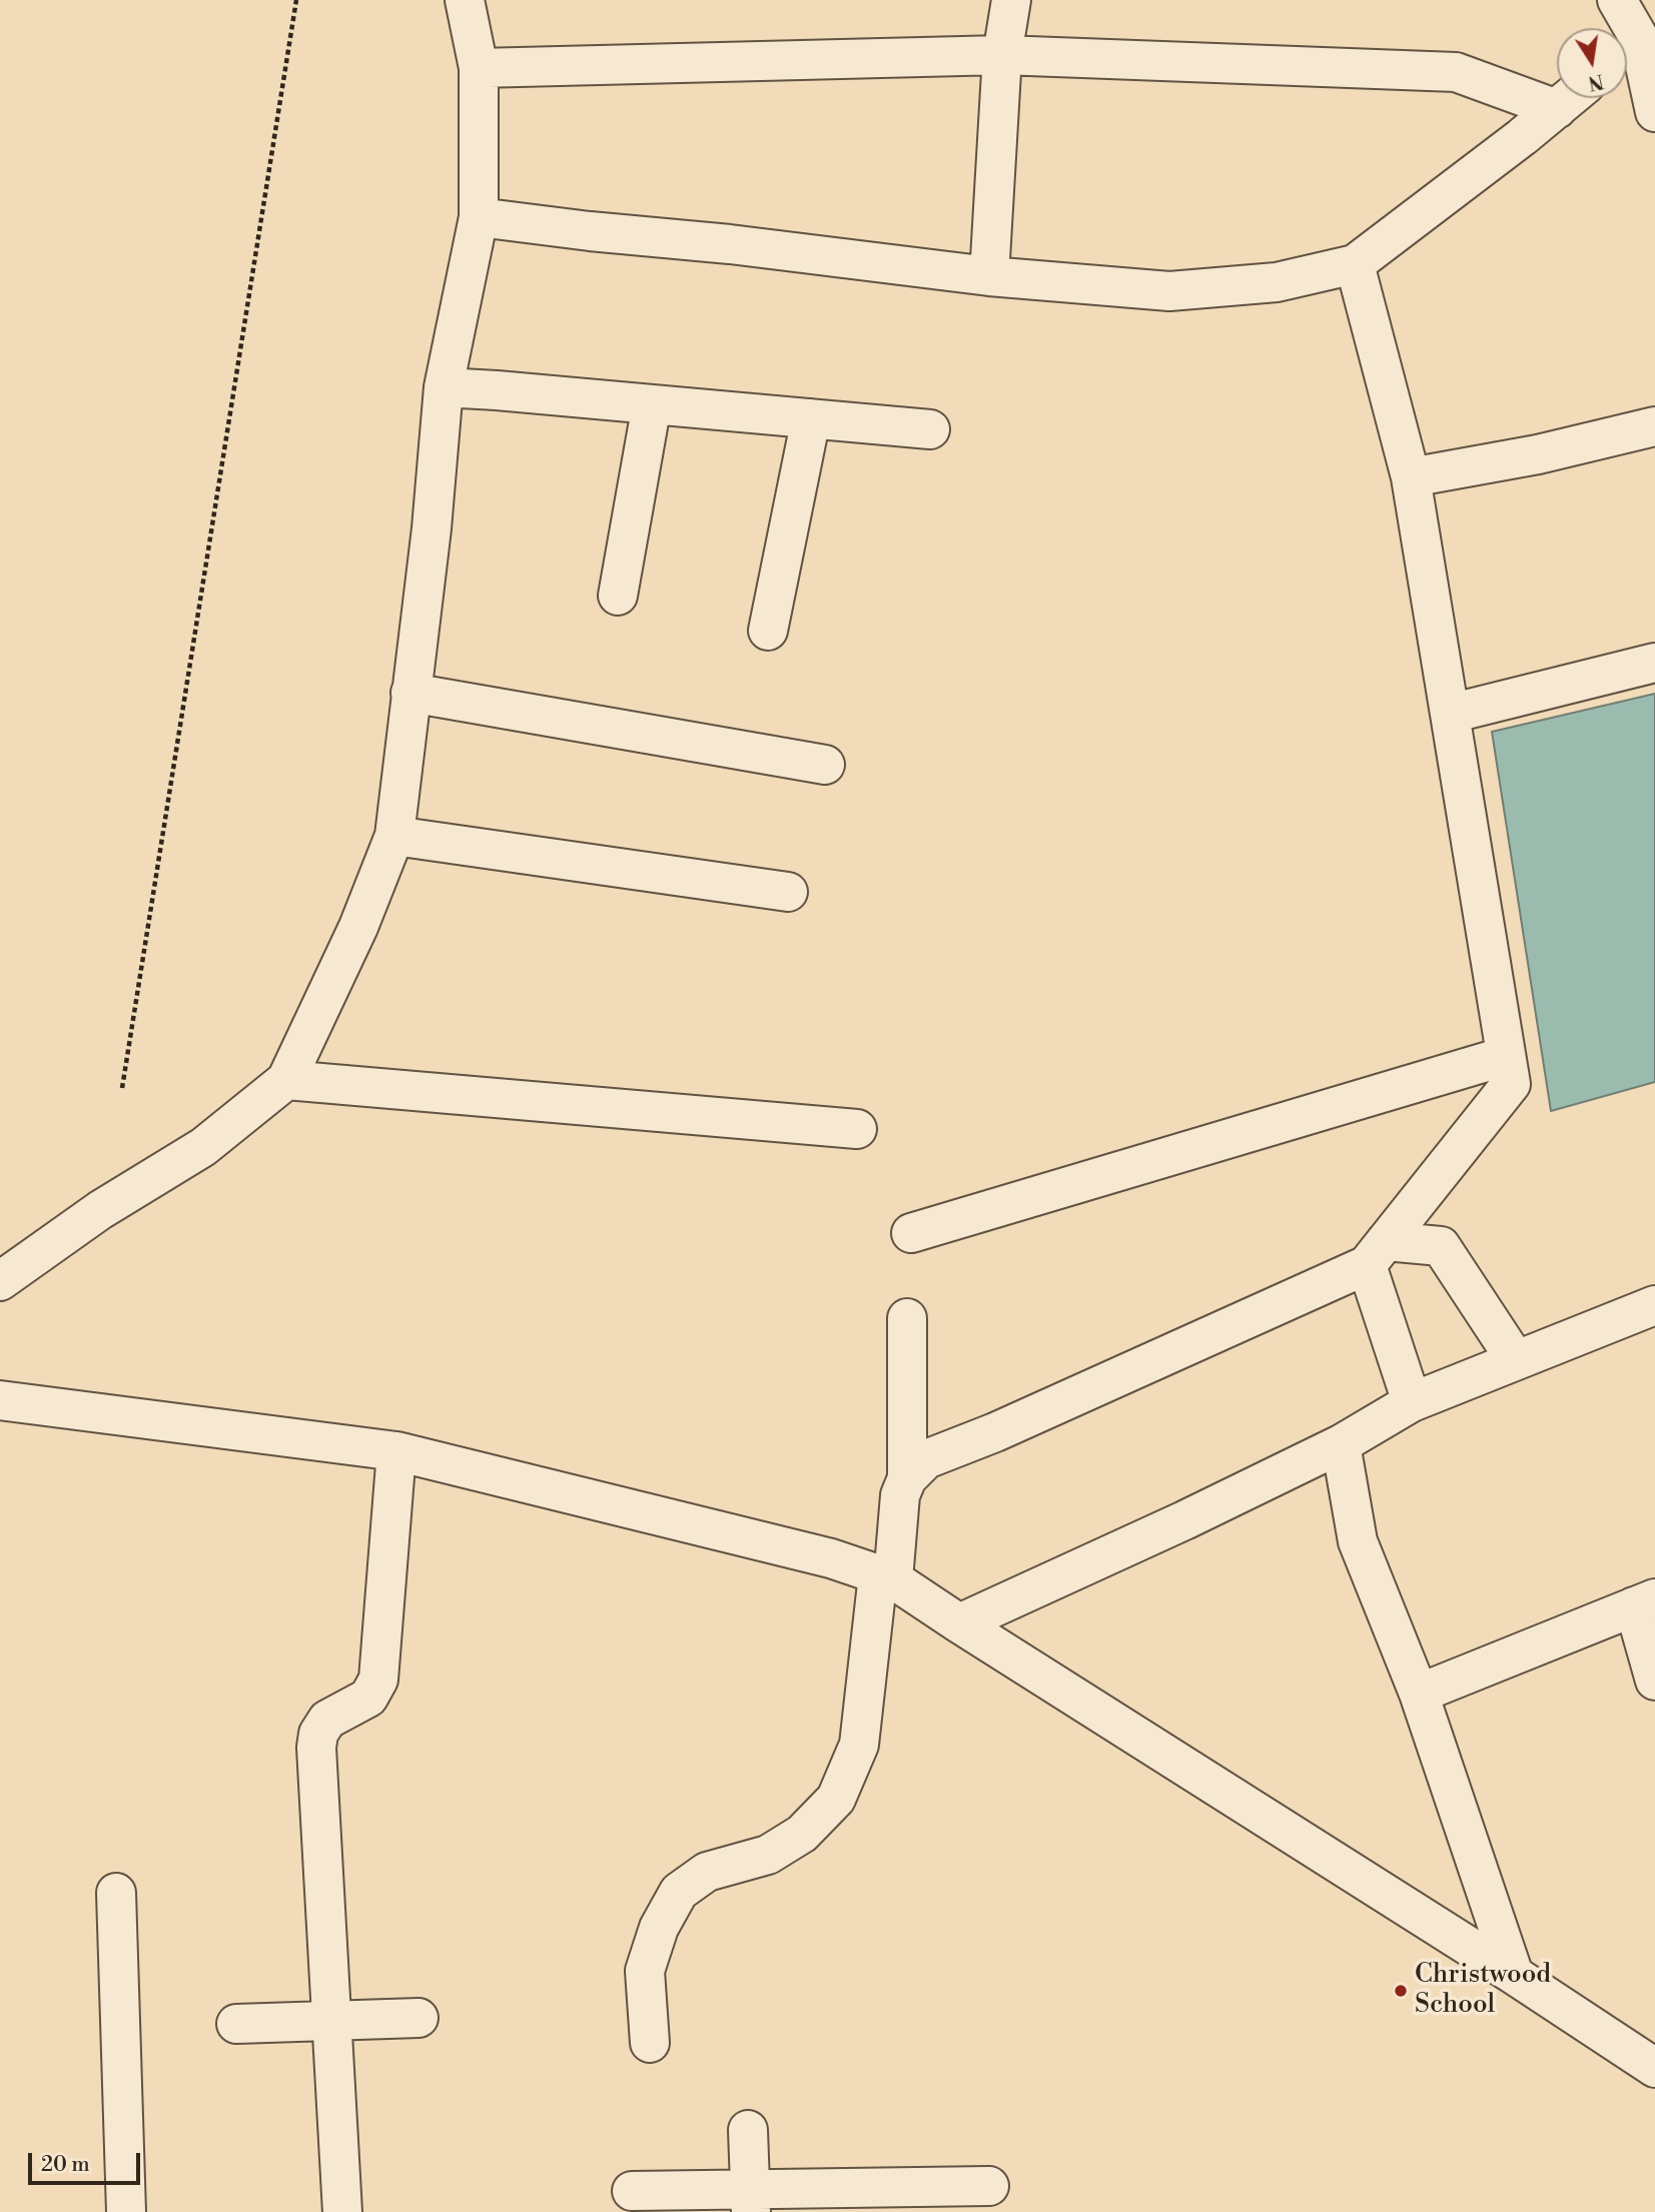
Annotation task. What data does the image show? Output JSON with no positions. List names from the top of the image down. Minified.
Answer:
{"places":["Christwood School"],"scale_bar":"20 m","north":"bottom"}
